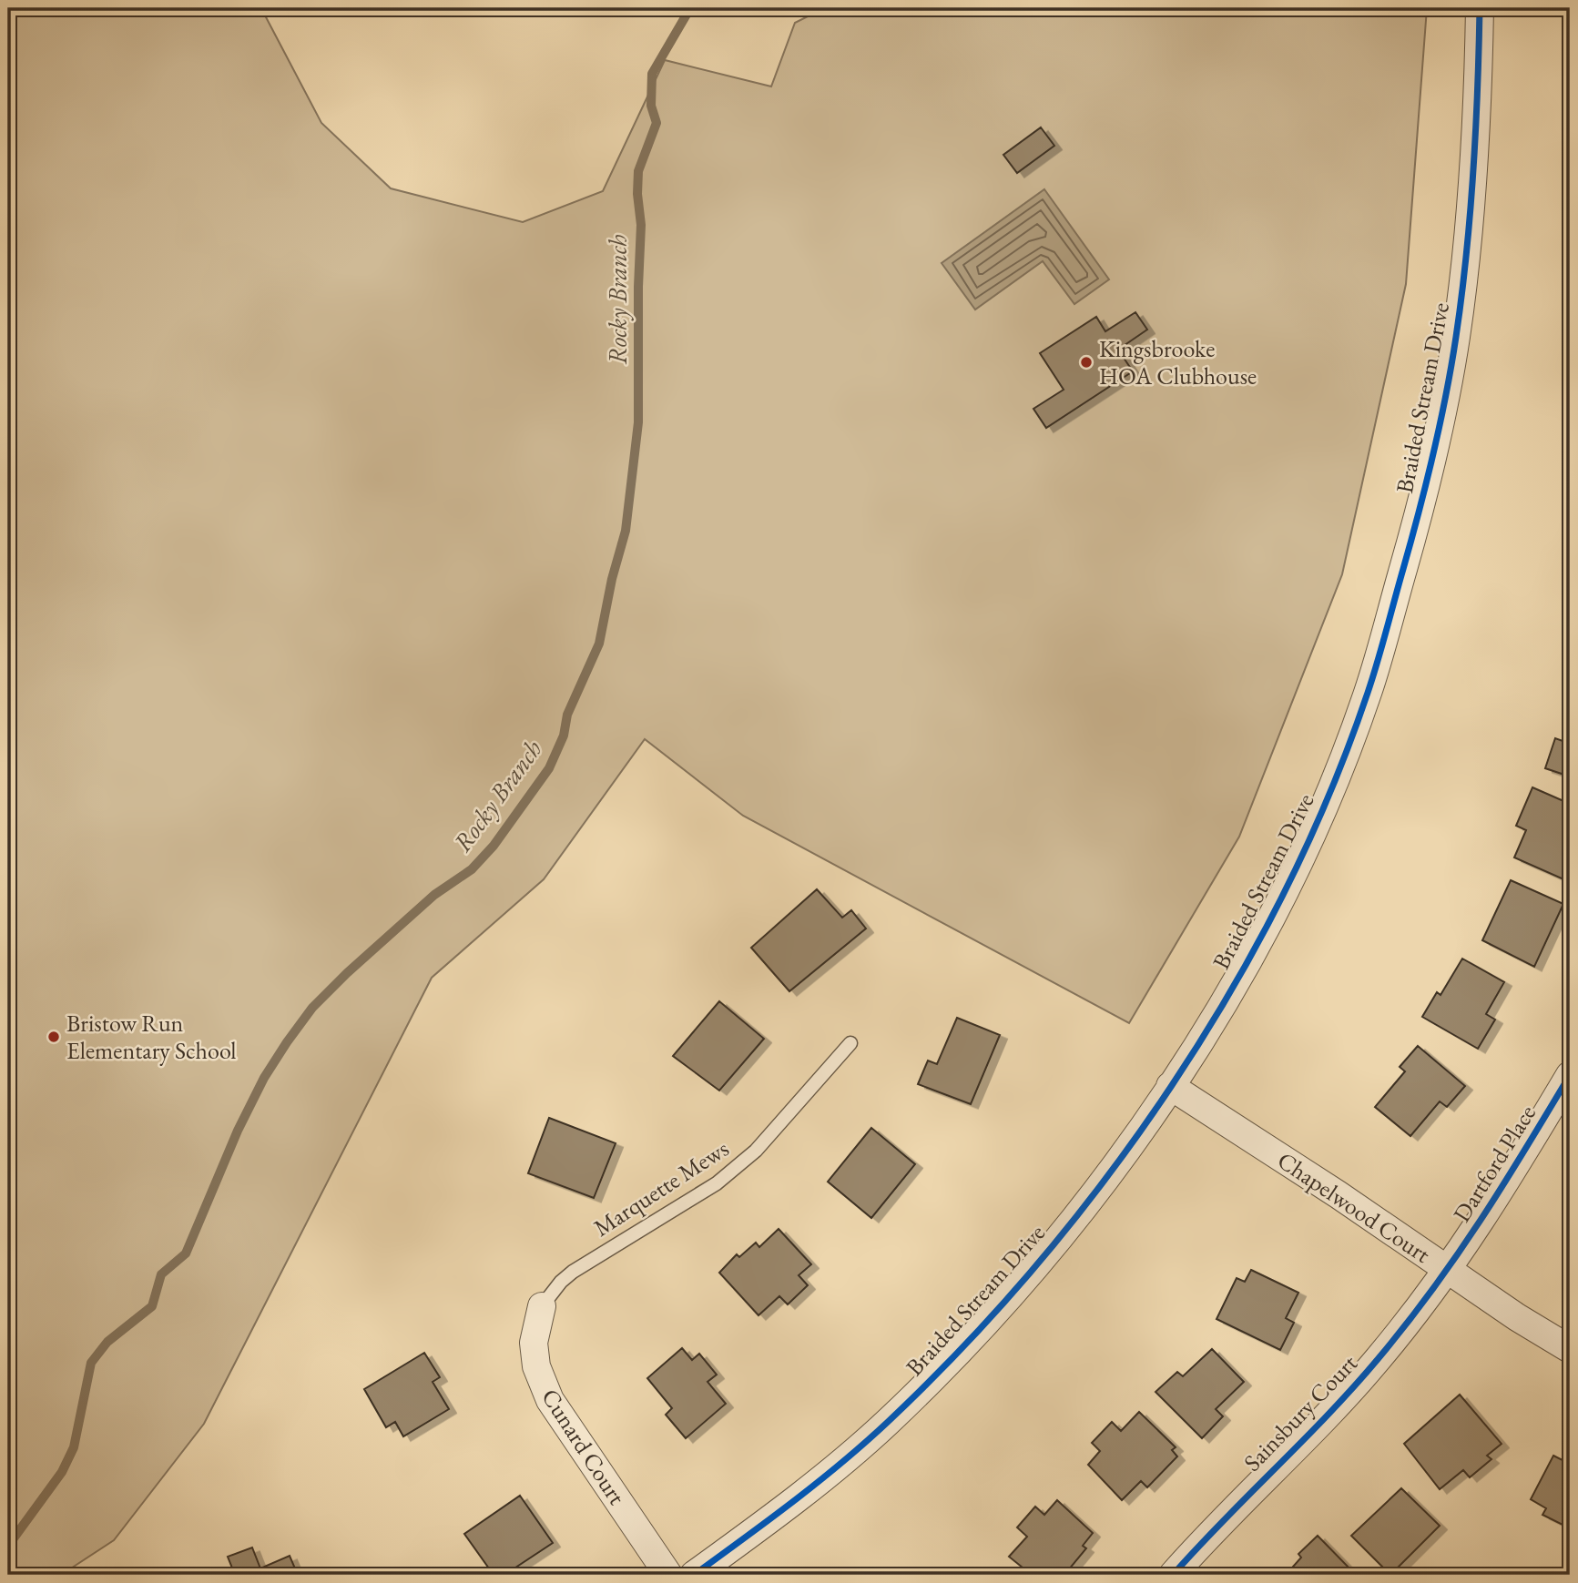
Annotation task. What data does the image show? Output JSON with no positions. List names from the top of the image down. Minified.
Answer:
{"streets":{"street":["Braided Stream Drive","Dartford Place","Chapelwood Court","Sainsbury Court","Cunard Court"],"lane":["Marquette Mews"]},"crossings":[["Braided Stream Drive","Chapelwood Court"],["Dartford Place","Chapelwood Court"],["Dartford Place","Sainsbury Court"],["Marquette Mews","Cunard Court"],["Chapelwood Court","Sainsbury Court"]],"water":["Rocky Branch"],"places":["Kingsbrooke HOA Clubhouse","Bristow Run Elementary School"]}
